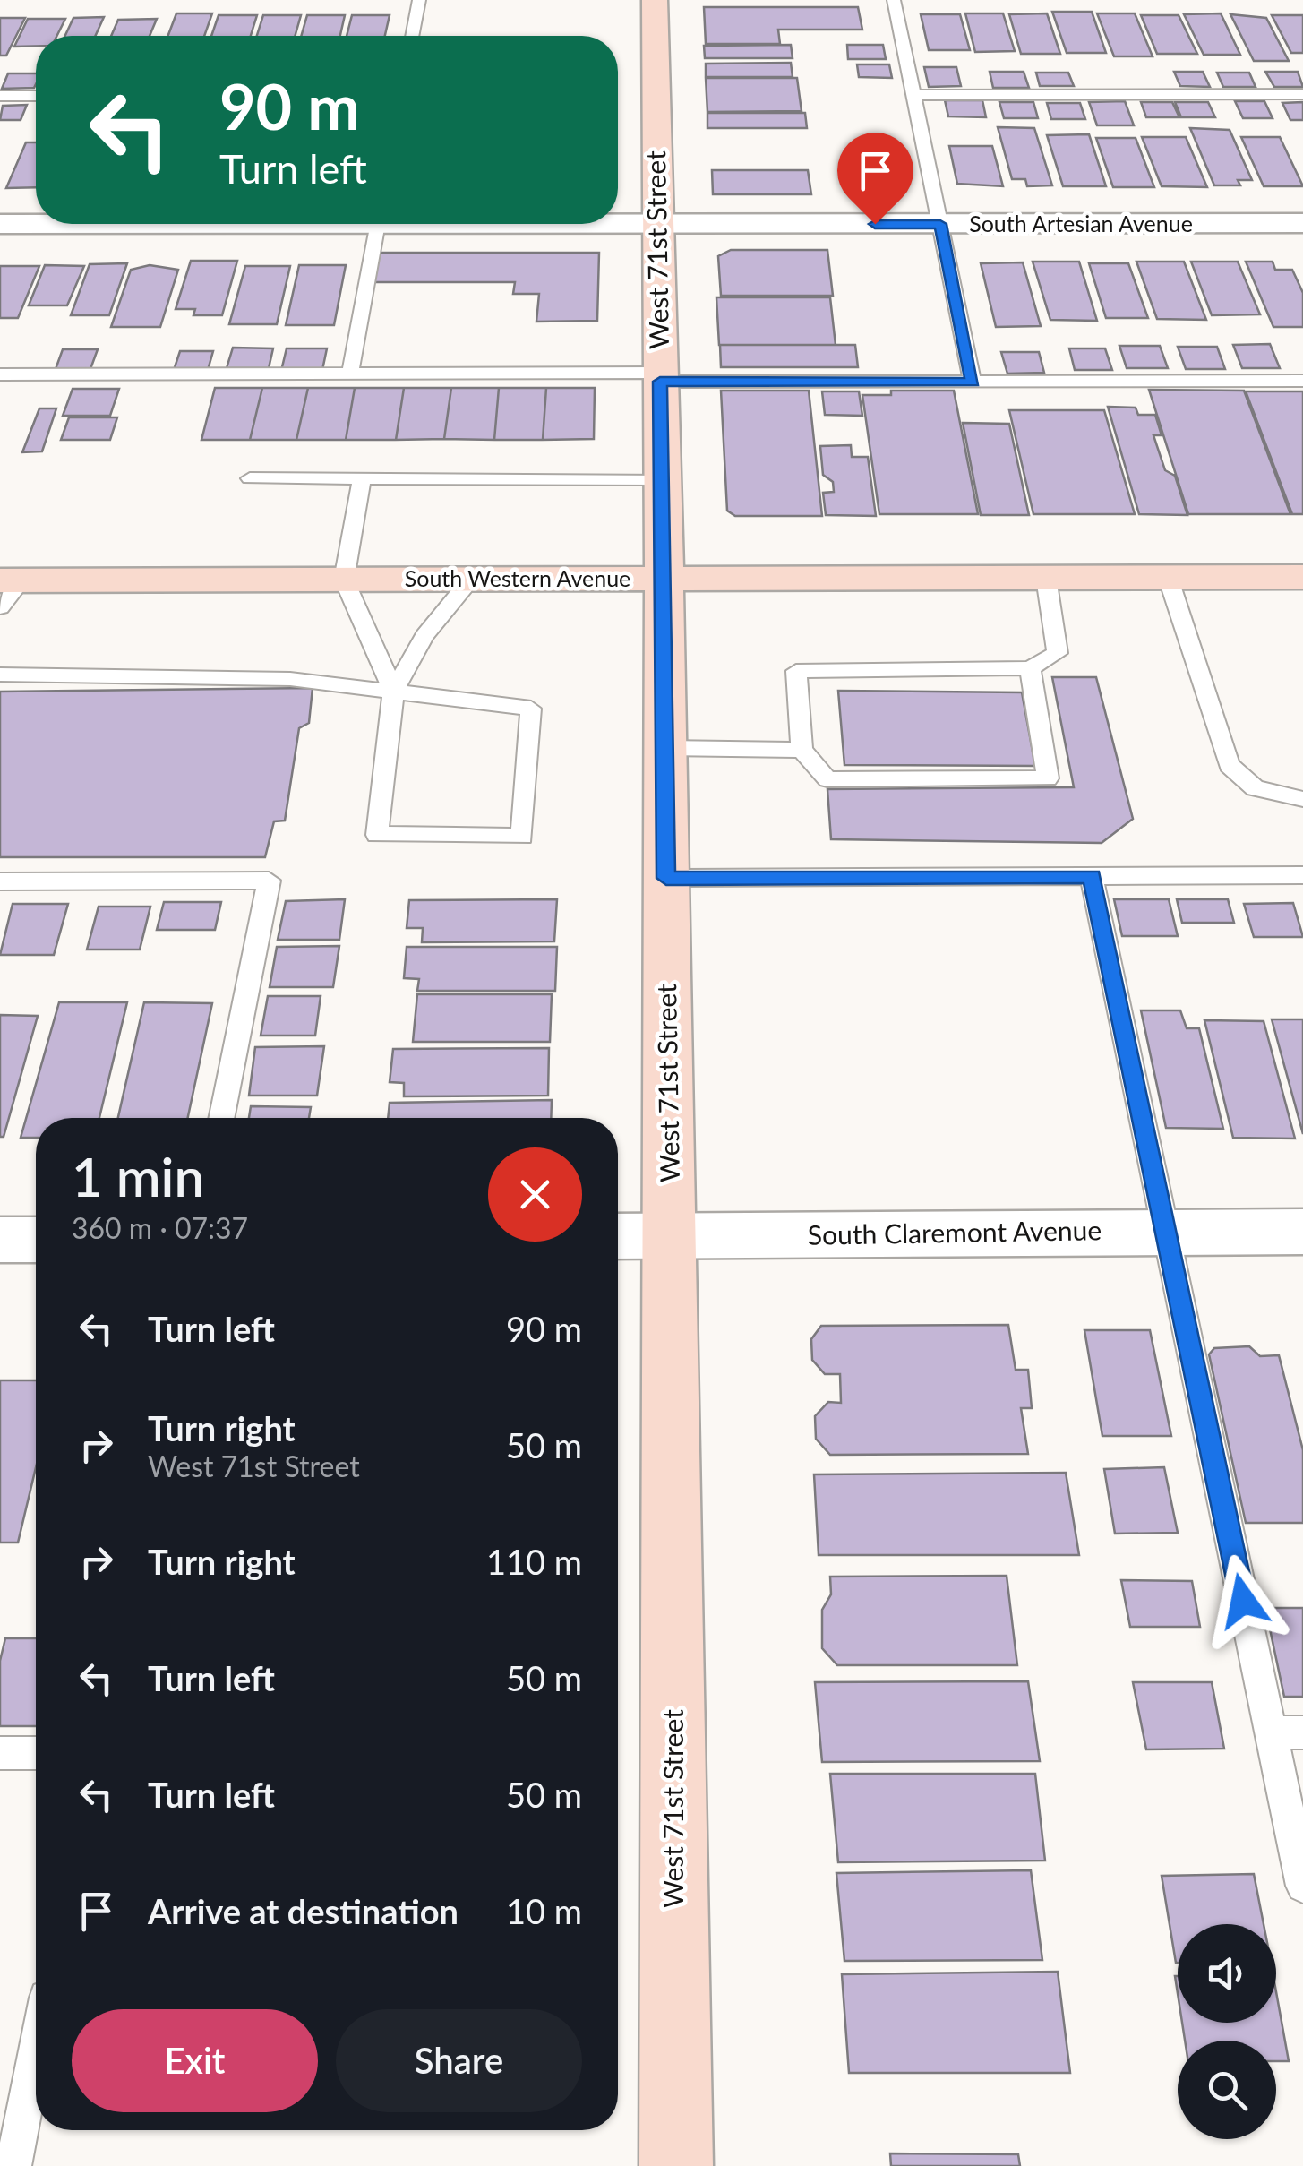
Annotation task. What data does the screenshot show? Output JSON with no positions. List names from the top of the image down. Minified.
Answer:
{"streets":{"main road":["West 71st Street","South Western Avenue"],"street":["South Artesian Avenue","South Claremont Avenue"]},"crossings":[["South Artesian Avenue","West 71st Street"],["West 71st Street","South Western Avenue"],["West 71st Street","South Claremont Avenue"]],"page":{"turn":["90 m","Turn left"],"heading":["1 min","360 m · 07:37"],"list":[{"name":"Turn left","value":"90 m"},{"name":"Turn right","note":"West 71st Street","value":"50 m"},{"name":"Turn right","value":"110 m"},{"name":"Turn left","value":"50 m"},{"name":"Turn left","value":"50 m"},{"name":"Arrive at destination","value":"10 m"}],"buttons":["Exit","Share"]}}
